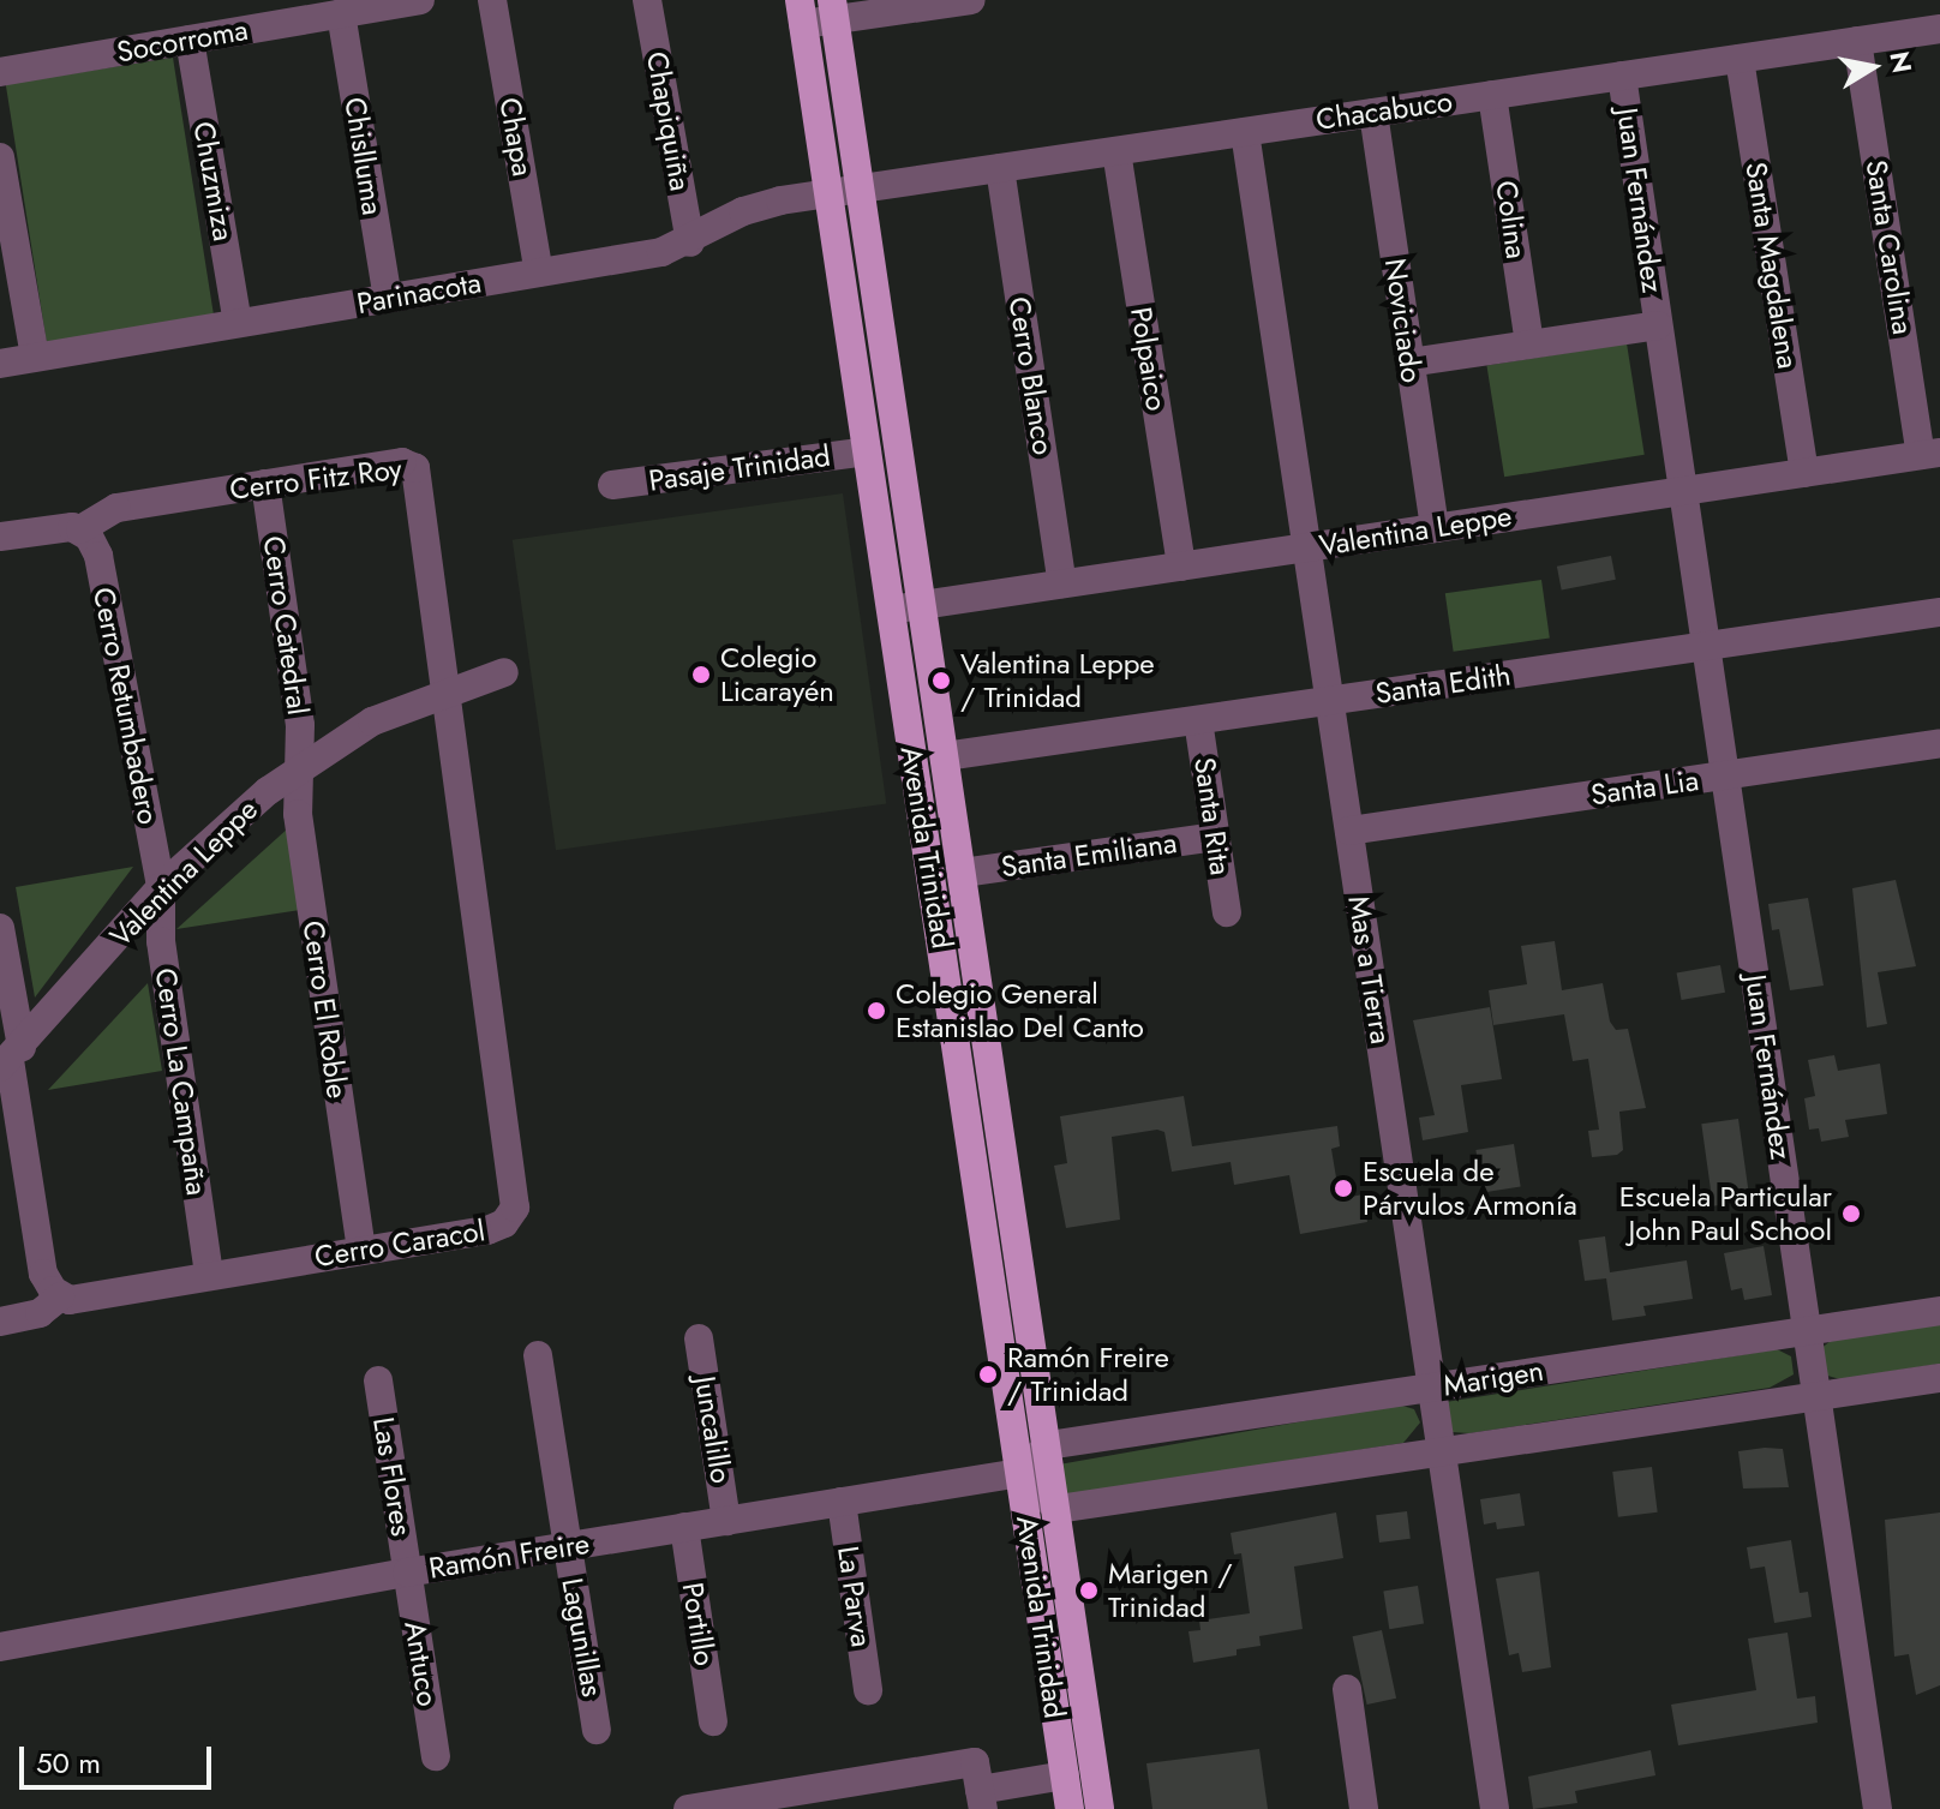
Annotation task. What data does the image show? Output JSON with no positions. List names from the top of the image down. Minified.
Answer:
{"streets":{"main road":["Avenida Trinidad"],"street":["Socorroma","Chacabuco","Chapiquiña","Chapa","Chislluma","Chuzmiza","Juan Fernández","Colina","Santa Carolina","Santa Magdalena","Parinacota","Noviciado","Polpaico","Cerro Blanco","Pasaje Trinidad","Cerro Fitz Roy","Valentina Leppe","Cerro Catedral","Santa Edith","Cerro Retumbadero","Santa Lia","Santa Rita","Santa Emiliana","Mas a Tierra","Cerro El Roble","Cerro La Campaña","Cerro Caracol","Marigen","Juncalillo","Las Flores","Ramón Freire","La Parva","Portillo","Lagunillas","Antuco"]},"crossings":[["Socorroma","Chislluma"],["Socorroma","Chuzmiza"],["Chacabuco","Juan Fernández"],["Chacabuco","Colina"],["Chacabuco","Santa Carolina"],["Chacabuco","Santa Magdalena"],["Chacabuco","Parinacota"],["Chacabuco","Noviciado"],["Chacabuco","Polpaico"],["Chacabuco","Cerro Blanco"],["Chacabuco","Avenida Trinidad"],["Chacabuco","Mas a Tierra"],["Chapiquiña","Parinacota"],["Chapa","Parinacota"],["Chislluma","Parinacota"],["Chuzmiza","Parinacota"],["Juan Fernández","Colina"],["Juan Fernández","Noviciado"],["Juan Fernández","Valentina Leppe"],["Juan Fernández","Santa Edith"],["Juan Fernández","Santa Lia"],["Juan Fernández","Marigen"],["Santa Carolina","Valentina Leppe"],["Santa Magdalena","Valentina Leppe"],["Parinacota","Avenida Trinidad"],["Noviciado","Valentina Leppe"],["Polpaico","Valentina Leppe"],["Cerro Blanco","Valentina Leppe"],["Pasaje Trinidad","Avenida Trinidad"],["Cerro Fitz Roy","Valentina Leppe"],["Cerro Fitz Roy","Cerro Catedral"],["Cerro Fitz Roy","Cerro Retumbadero"],["Cerro Fitz Roy","Cerro Caracol"],["Valentina Leppe","Cerro Catedral"],["Valentina Leppe","Cerro Retumbadero"],["Valentina Leppe","Avenida Trinidad"],["Valentina Leppe","Mas a Tierra"],["Valentina Leppe","Cerro El Roble"],["Valentina Leppe","Cerro La Campaña"],["Valentina Leppe","Cerro Caracol"],["Cerro Catedral","Cerro El Roble"],["Santa Edith","Santa Rita"],["Santa Edith","Avenida Trinidad"],["Santa Edith","Mas a Tierra"],["Cerro Retumbadero","Cerro La Campaña"],["Santa Lia","Mas a Tierra"],["Santa Rita","Santa Emiliana"],["Avenida Trinidad","Santa Emiliana"],["Avenida Trinidad","Marigen"],["Avenida Trinidad","Ramón Freire"],["Mas a Tierra","Marigen"],["Cerro El Roble","Cerro Caracol"],["Cerro La Campaña","Cerro Caracol"],["Juncalillo","Ramón Freire"],["Las Flores","Ramón Freire"],["Las Flores","Antuco"],["Ramón Freire","La Parva"],["Ramón Freire","Portillo"],["Ramón Freire","Lagunillas"],["Ramón Freire","Antuco"]],"places":["Colegio Licarayén","Valentina Leppe / Trinidad","Colegio General Estanislao Del Canto","Escuela de Párvulos Armonía","Escuela Particular John Paul School","Ramón Freire / Trinidad","Marigen / Trinidad"],"scale_bar":"50 m","north":"right"}
